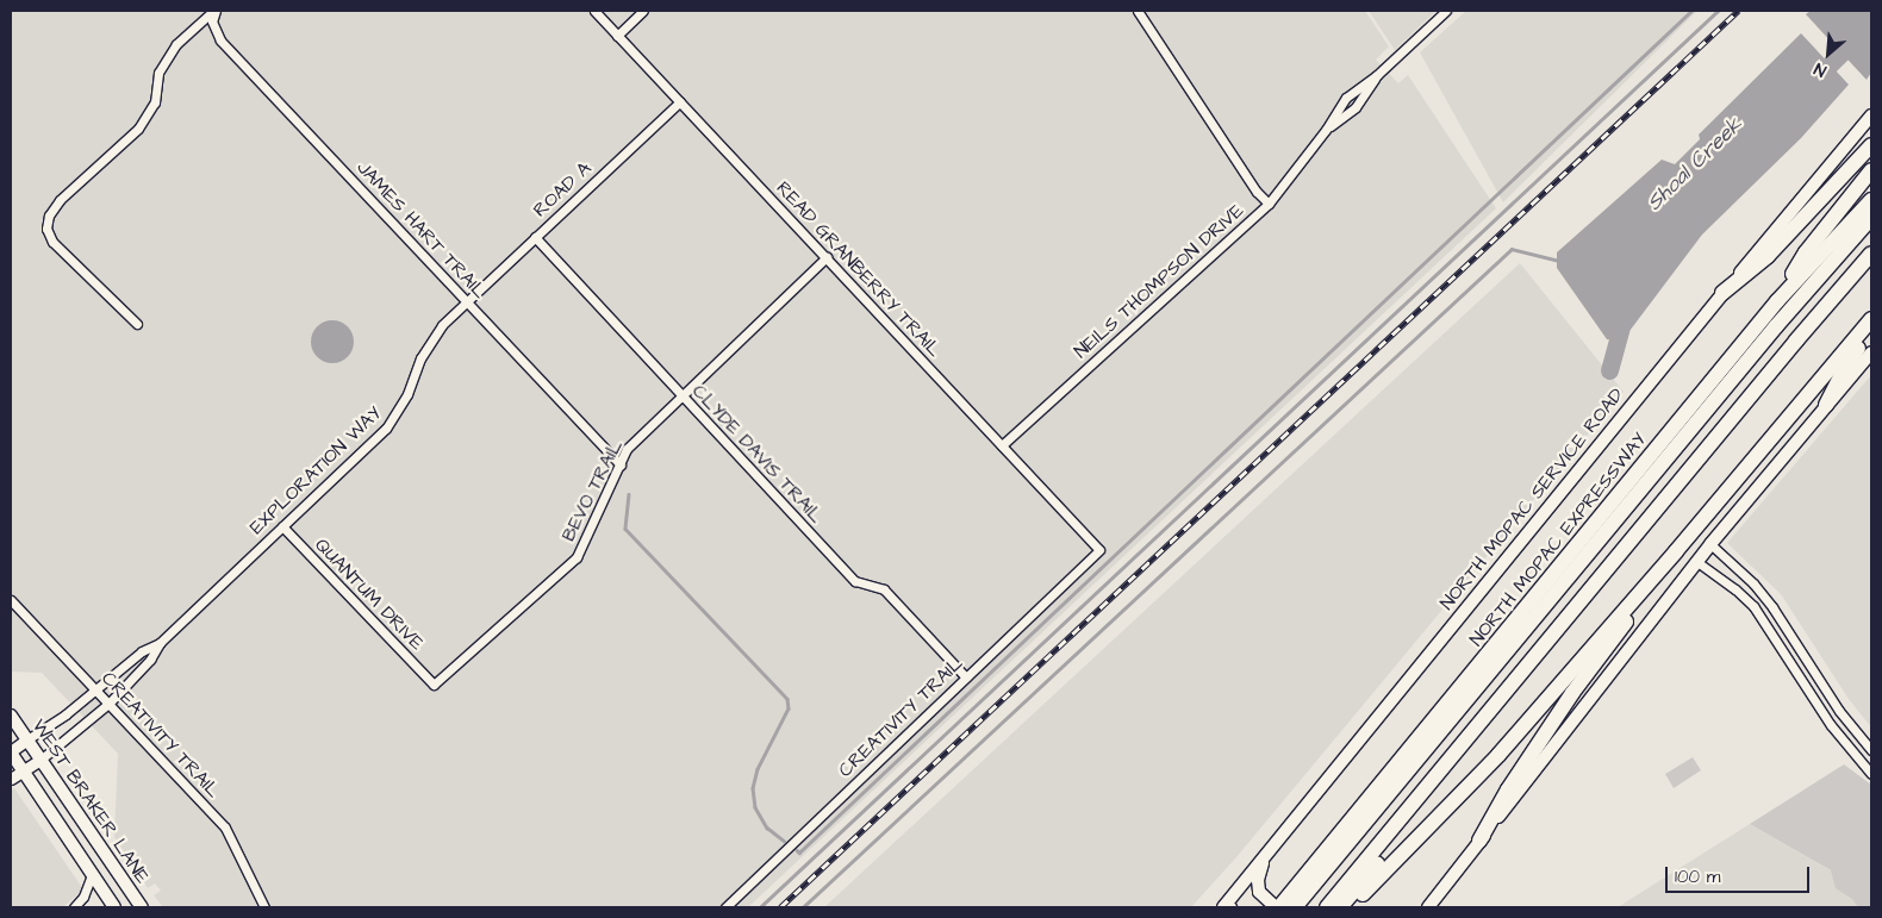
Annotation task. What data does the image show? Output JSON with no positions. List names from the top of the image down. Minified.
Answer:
{"streets":{"highway":["NORTH MOPAC EXPRESSWAY"],"main road":["NORTH MOPAC SERVICE ROAD","WEST BRAKER LANE"],"street":["ROAD A","JAMES HART TRAIL","READ GRANBERRY TRAIL","NEILS THOMPSON DRIVE","CLYDE DAVIS TRAIL","EXPLORATION WAY","BEVO TRAIL","QUANTUM DRIVE","CREATIVITY TRAIL"]},"crossings":[["ROAD A","JAMES HART TRAIL"],["ROAD A","READ GRANBERRY TRAIL"],["ROAD A","CLYDE DAVIS TRAIL"],["ROAD A","EXPLORATION WAY"],["JAMES HART TRAIL","EXPLORATION WAY"],["JAMES HART TRAIL","BEVO TRAIL"],["READ GRANBERRY TRAIL","NEILS THOMPSON DRIVE"],["READ GRANBERRY TRAIL","BEVO TRAIL"],["READ GRANBERRY TRAIL","CREATIVITY TRAIL"],["CLYDE DAVIS TRAIL","BEVO TRAIL"],["CLYDE DAVIS TRAIL","CREATIVITY TRAIL"],["EXPLORATION WAY","QUANTUM DRIVE"],["EXPLORATION WAY","CREATIVITY TRAIL"],["EXPLORATION WAY","WEST BRAKER LANE"],["BEVO TRAIL","QUANTUM DRIVE"]],"water":["Shoal Creek"],"scale_bar":"100 m","north":"bottom left"}
